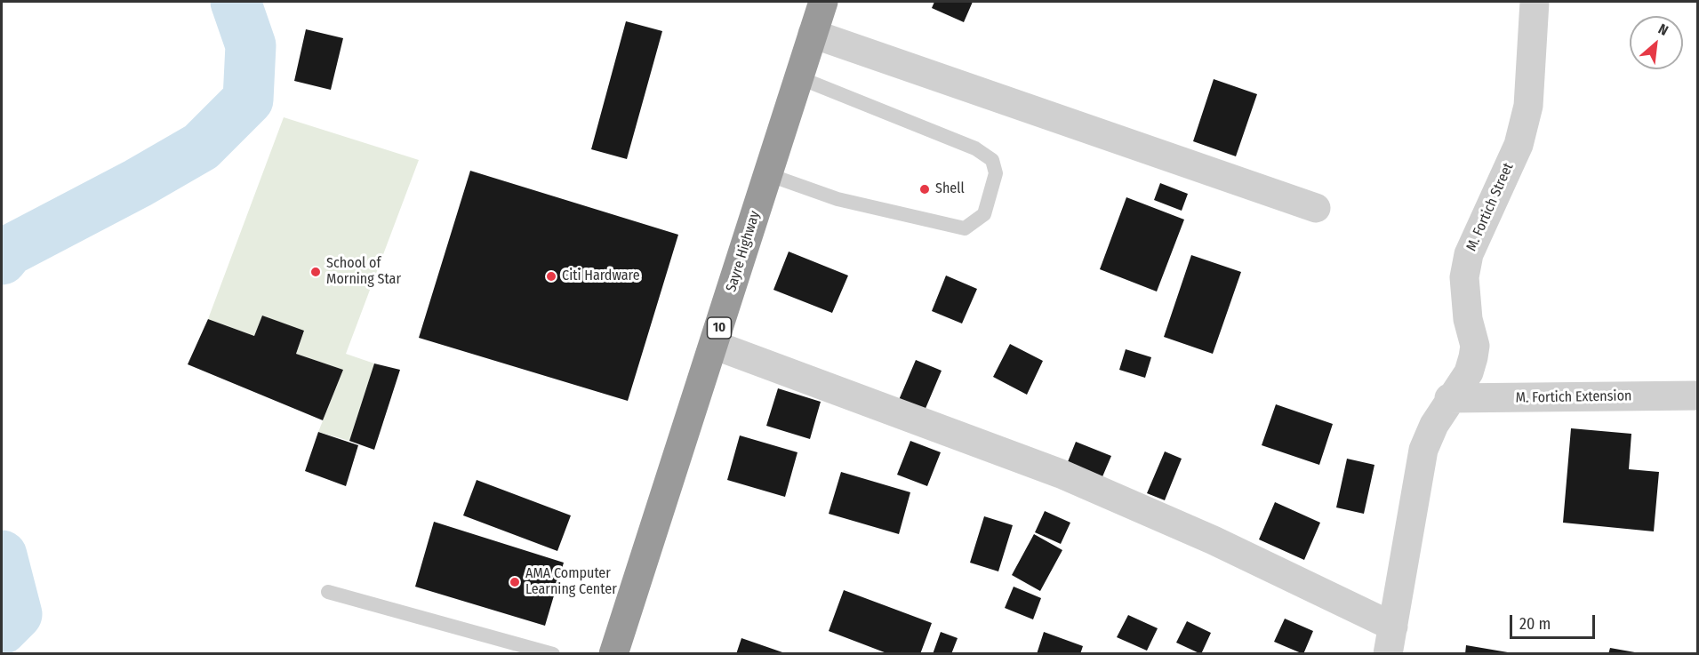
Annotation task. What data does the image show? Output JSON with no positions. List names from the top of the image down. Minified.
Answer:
{"streets":{"highway":["Sayre Highway","10"],"street":["M. Fortich Street","M. Fortich Extension"]},"crossings":[["M. Fortich Street","M. Fortich Extension"]],"places":["Shell","School of Morning Star","Citi Hardware","AMA Computer Learning Center"],"scale_bar":"20 m","north":"top right"}
